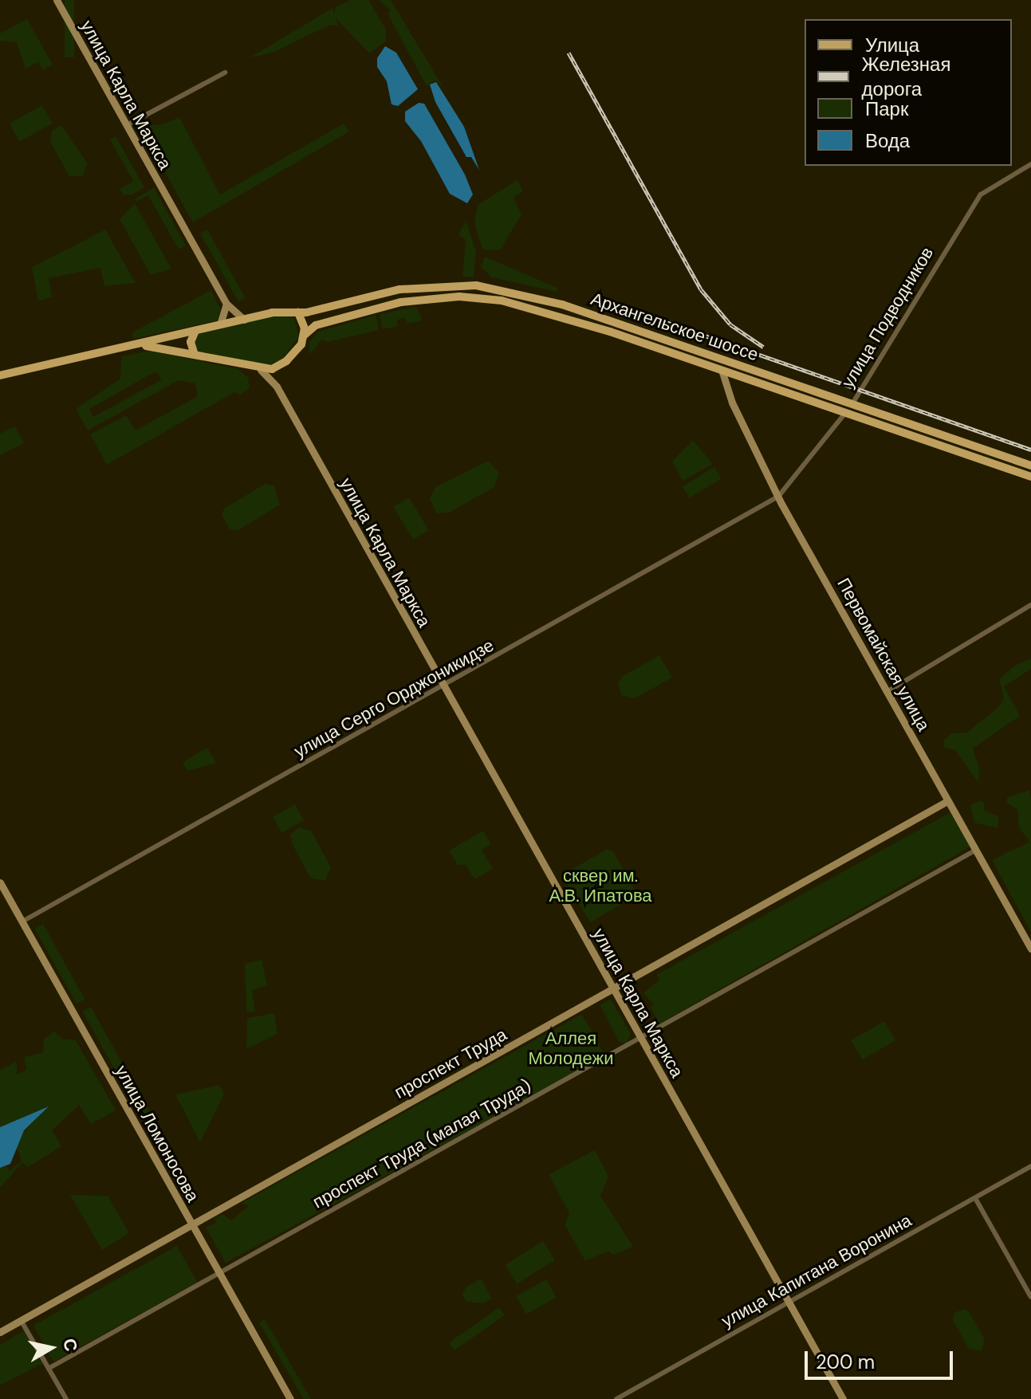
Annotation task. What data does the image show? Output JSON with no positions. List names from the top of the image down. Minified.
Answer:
{"streets":{"main road":["Архангельское шоссе"],"street":["улица Карла Маркса","улица Подводников","Первомайская улица","улица Серго Орджоникидзе","проспект Труда","улица Ломоносова","проспект Труда (малая Труда)","улица Капитана Воронина"]},"crossings":[["улица Карла Маркса","Архангельское шоссе"],["улица Карла Маркса","улица Серго Орджоникидзе"],["улица Карла Маркса","проспект Труда"],["улица Карла Маркса","проспект Труда (малая Труда)"],["улица Карла Маркса","улица Капитана Воронина"],["улица Подводников","Архангельское шоссе"],["улица Подводников","Первомайская улица"],["улица Подводников","улица Серго Орджоникидзе"],["Архангельское шоссе","Первомайская улица"],["Первомайская улица","улица Серго Орджоникидзе"],["Первомайская улица","проспект Труда"],["Первомайская улица","проспект Труда (малая Труда)"],["улица Серго Орджоникидзе","улица Ломоносова"],["проспект Труда","улица Ломоносова"],["улица Ломоносова","проспект Труда (малая Труда)"]],"parks":["сквер им. А.В. Ипатова","Аллея Молодежи"],"legend":["Улица","Железная дорога","Парк","Вода"],"scale_bar":"200 m","north":"right"}
